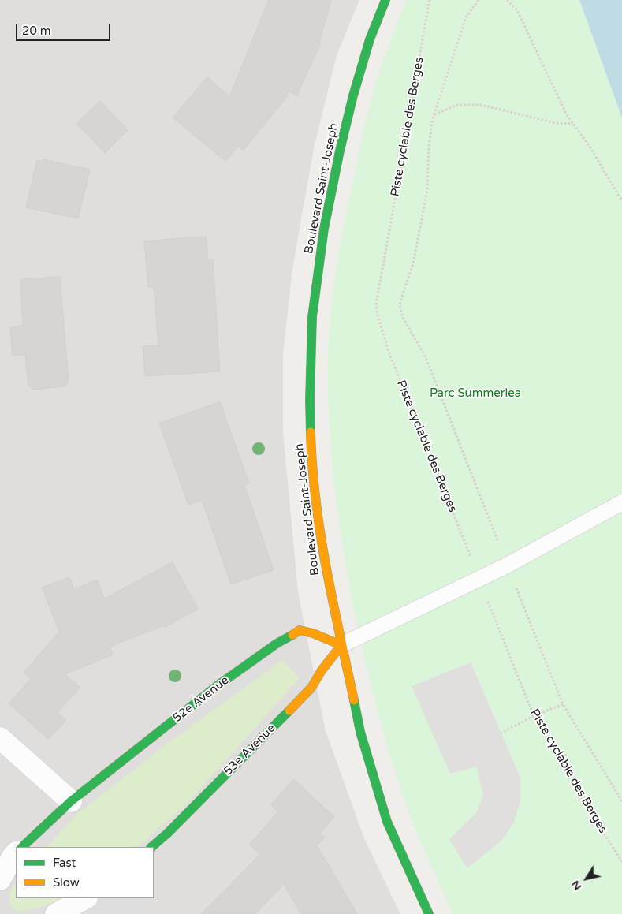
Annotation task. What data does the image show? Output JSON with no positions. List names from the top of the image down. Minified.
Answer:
{"streets":{"street":["Boulevard Saint-Joseph","52e Avenue","53e Avenue"],"path":["Piste cyclable des Berges"]},"crossings":[["Boulevard Saint-Joseph","52e Avenue"],["Boulevard Saint-Joseph","53e Avenue"],["52e Avenue","53e Avenue"]],"parks":["Parc Summerlea"],"legend":["Fast","Slow"],"scale_bar":"20 m","north":"bottom left"}
